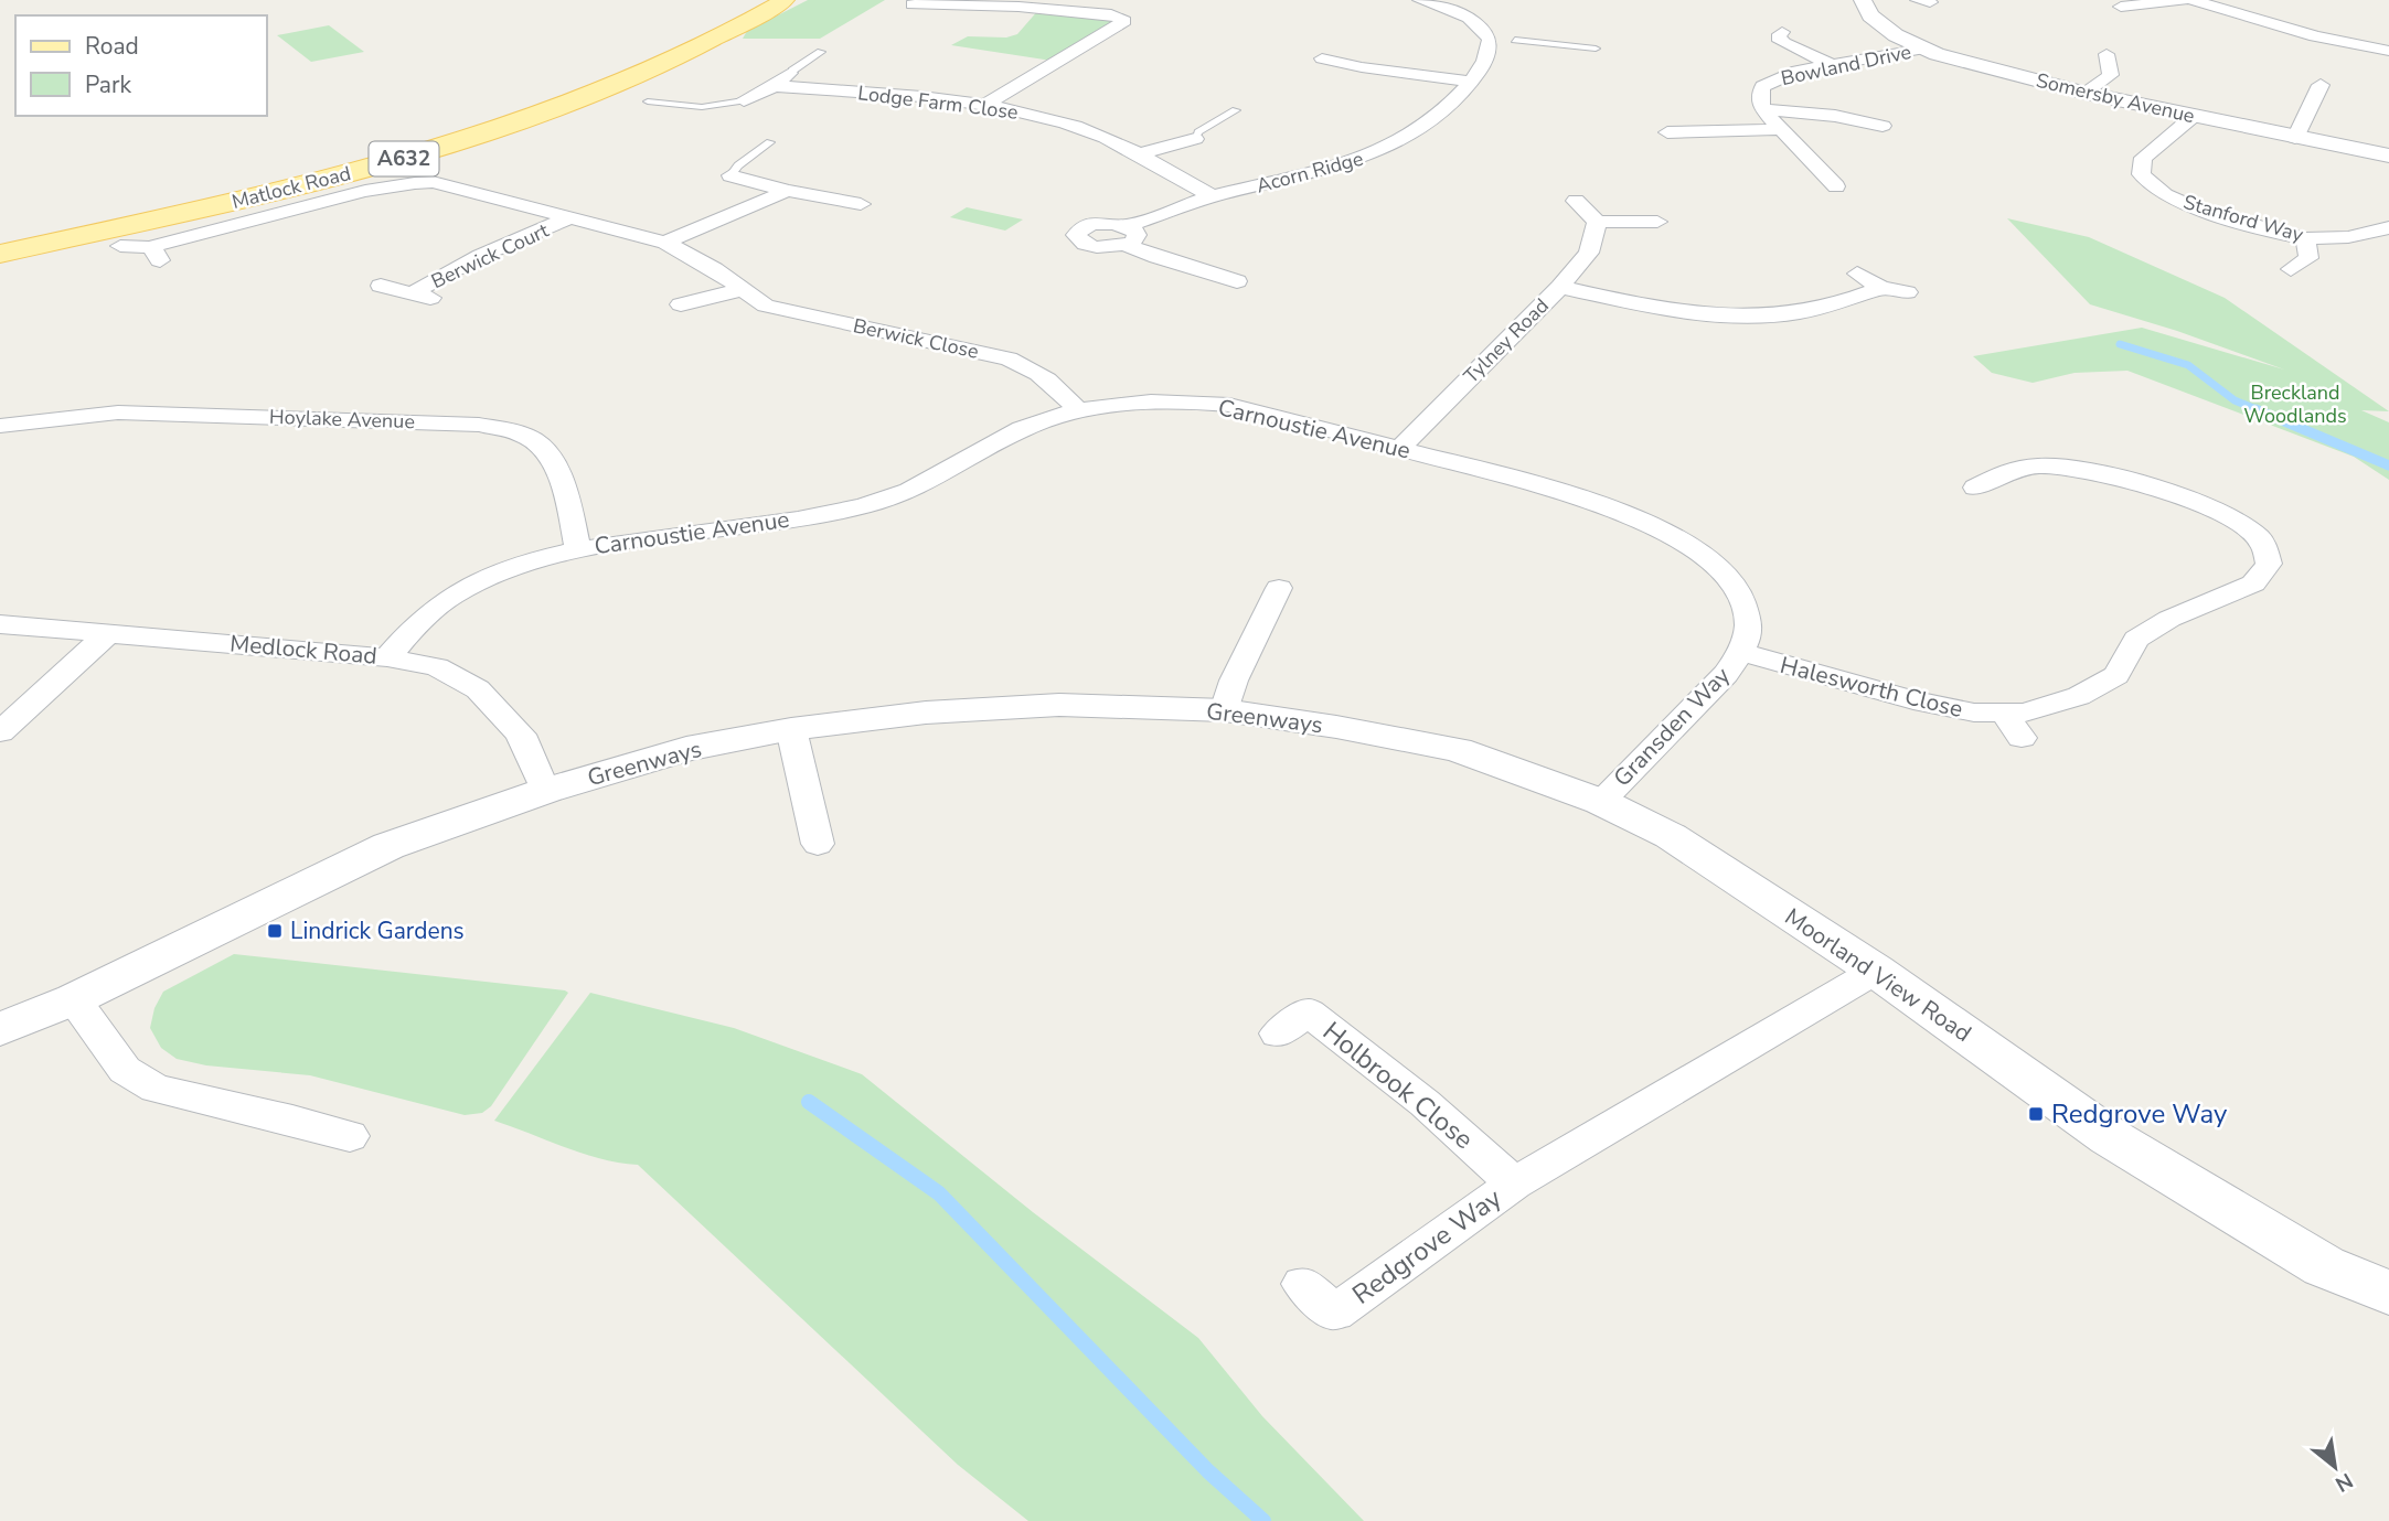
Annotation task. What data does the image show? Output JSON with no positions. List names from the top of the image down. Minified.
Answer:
{"streets":{"main road":["A632","Matlock Road"],"street":["Bowland Drive","Somersby Avenue","Lodge Farm Close","Acorn Ridge","Stanford Way","Berwick Court","Berwick Close","Tylney Road","Hoylake Avenue","Carnoustie Avenue","Medlock Road","Halesworth Close","Greenways","Gransden Way","Moorland View Road","Holbrook Close","Redgrove Way"]},"crossings":[["Bowland Drive","Somersby Avenue"],["Somersby Avenue","Stanford Way"],["Lodge Farm Close","Acorn Ridge"],["Berwick Court","Berwick Close"],["Berwick Close","Carnoustie Avenue"],["Tylney Road","Carnoustie Avenue"],["Hoylake Avenue","Carnoustie Avenue"],["Carnoustie Avenue","Medlock Road"],["Carnoustie Avenue","Halesworth Close"],["Carnoustie Avenue","Gransden Way"],["Medlock Road","Greenways"],["Halesworth Close","Gransden Way"],["Greenways","Moorland View Road"],["Gransden Way","Moorland View Road"],["Moorland View Road","Redgrove Way"],["Holbrook Close","Redgrove Way"]],"parks":["Breckland Woodlands"],"places":{"transit":["Lindrick Gardens","Redgrove Way"]},"legend":["Road","Park"],"north":"bottom right"}
